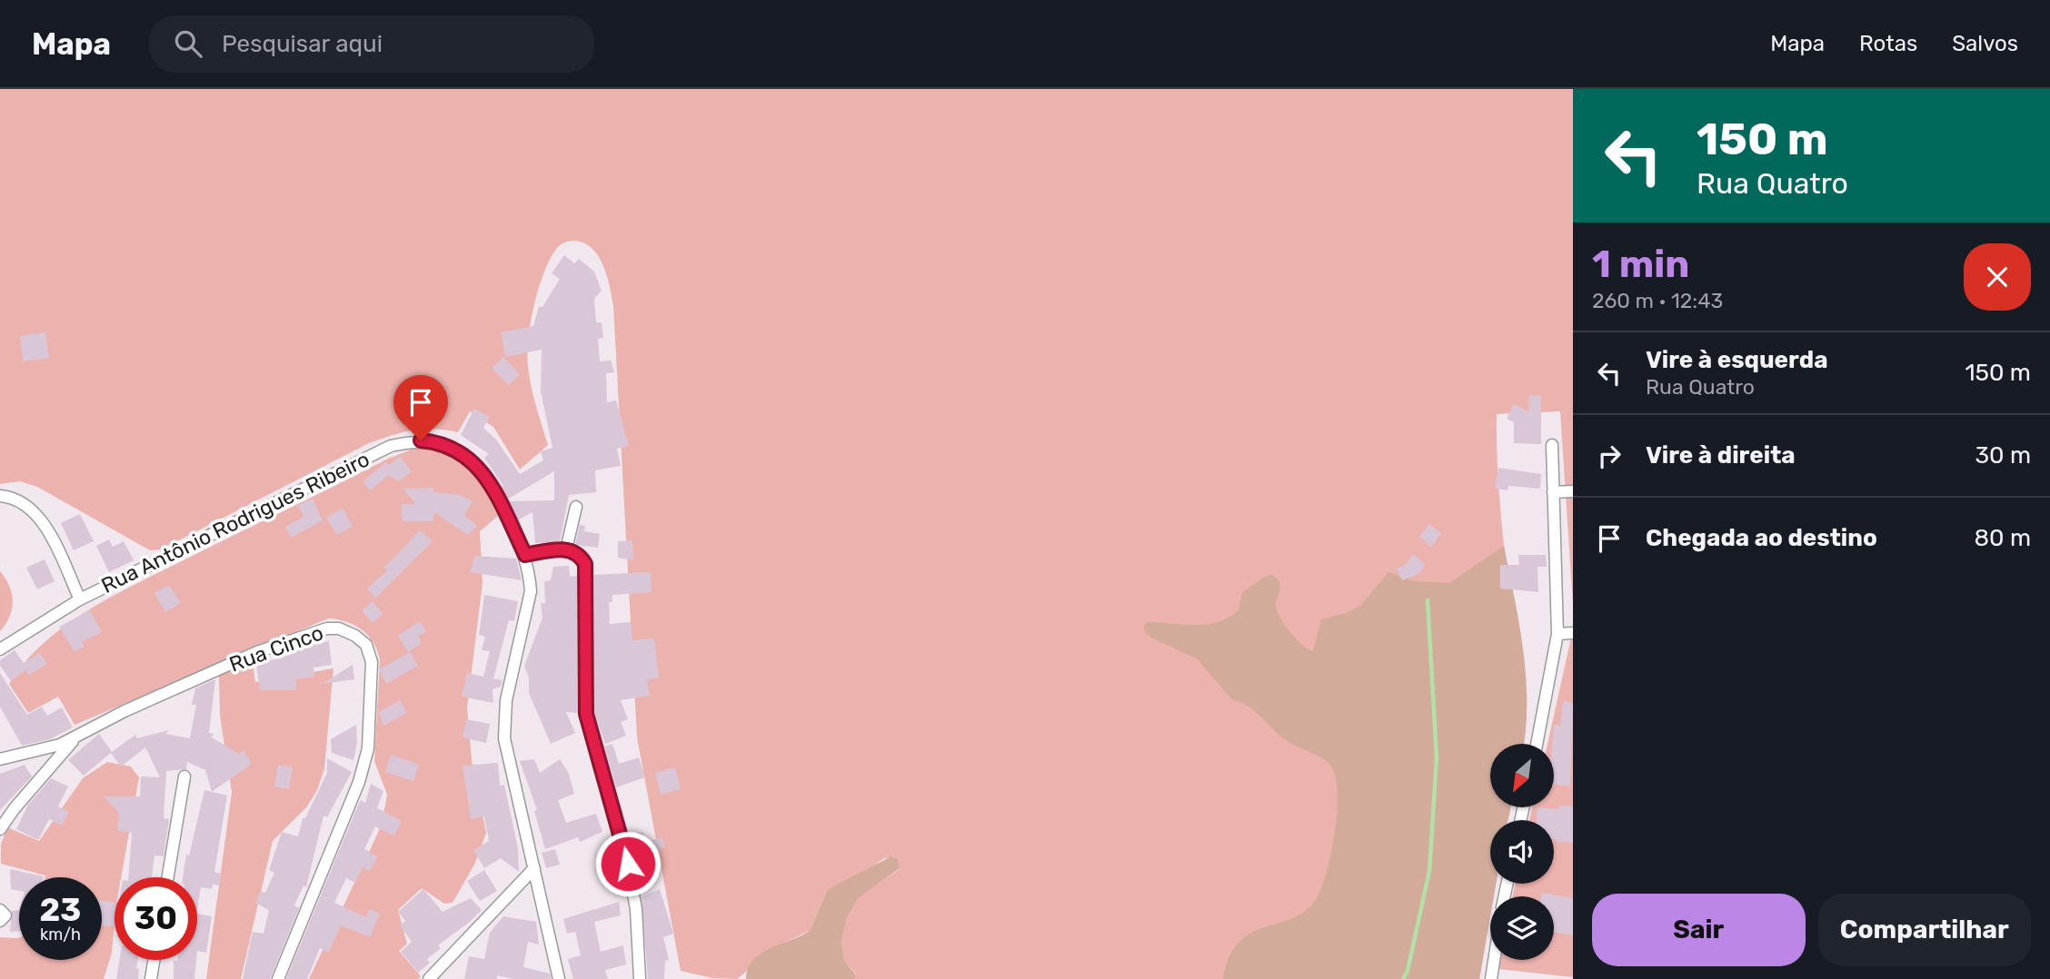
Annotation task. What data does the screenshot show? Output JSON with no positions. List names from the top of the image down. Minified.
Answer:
{"streets":{"street":["Rua Antônio Rodrigues Ribeiro","Rua Cinco"]},"north":"bottom left","page":{"header":"Mapa","search":"Pesquisar aqui","nav":["Mapa","Rotas","Salvos"],"turn":["150 m","Rua Quatro"],"heading":["1 min","260 m · 12:43"],"list":[{"name":"Vire à esquerda","note":"Rua Quatro","value":"150 m"},{"name":"Vire à direita","value":"30 m"},{"name":"Chegada ao destino","value":"80 m"}],"speed":"23 km/h","limit":"30","buttons":["Sair","Compartilhar"]}}
